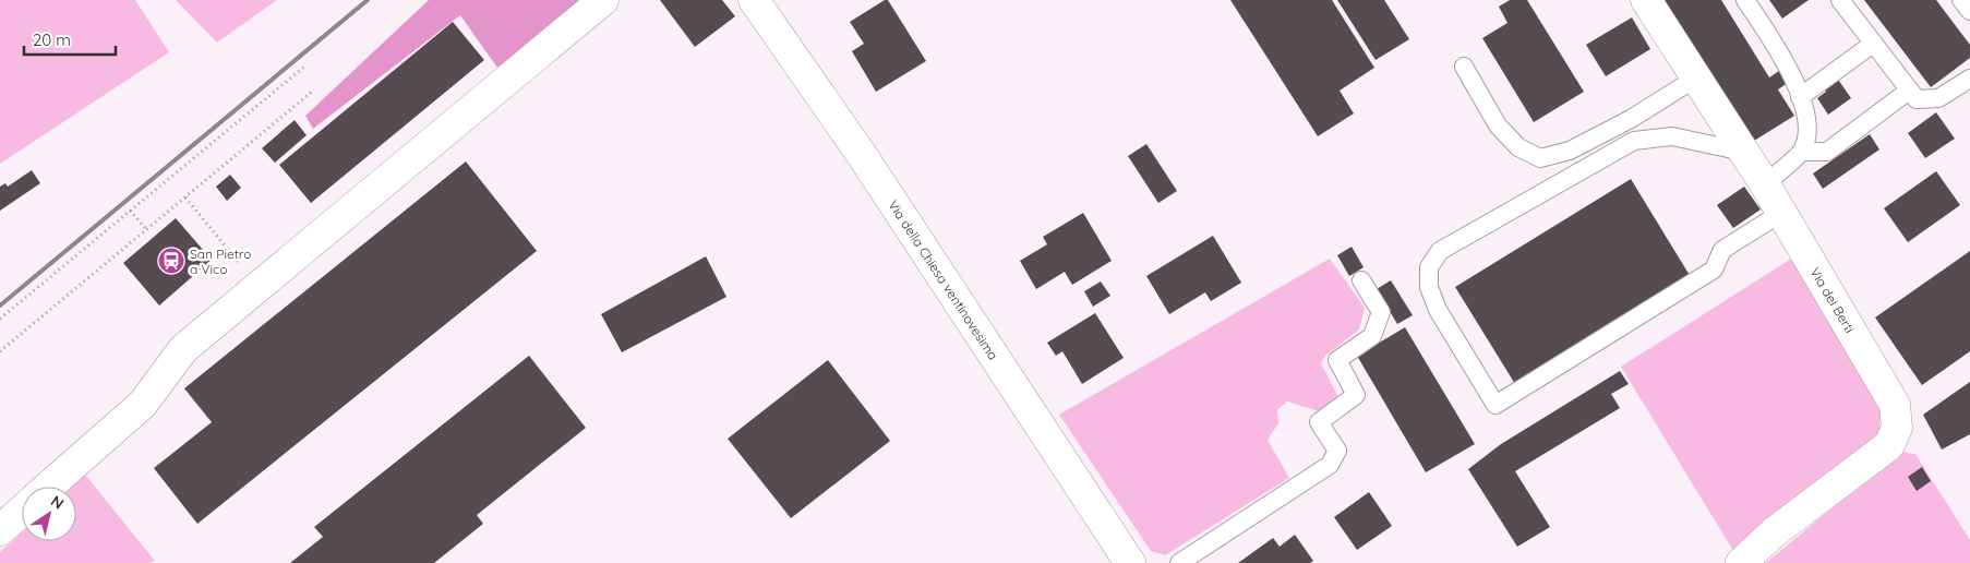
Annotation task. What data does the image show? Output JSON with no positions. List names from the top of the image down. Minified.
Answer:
{"streets":{"street":["Via della Chiesa ventinovesima","Via dei Berti"]},"places":{"station":["San Pietro a Vico"]},"scale_bar":"20 m","north":"top right"}
